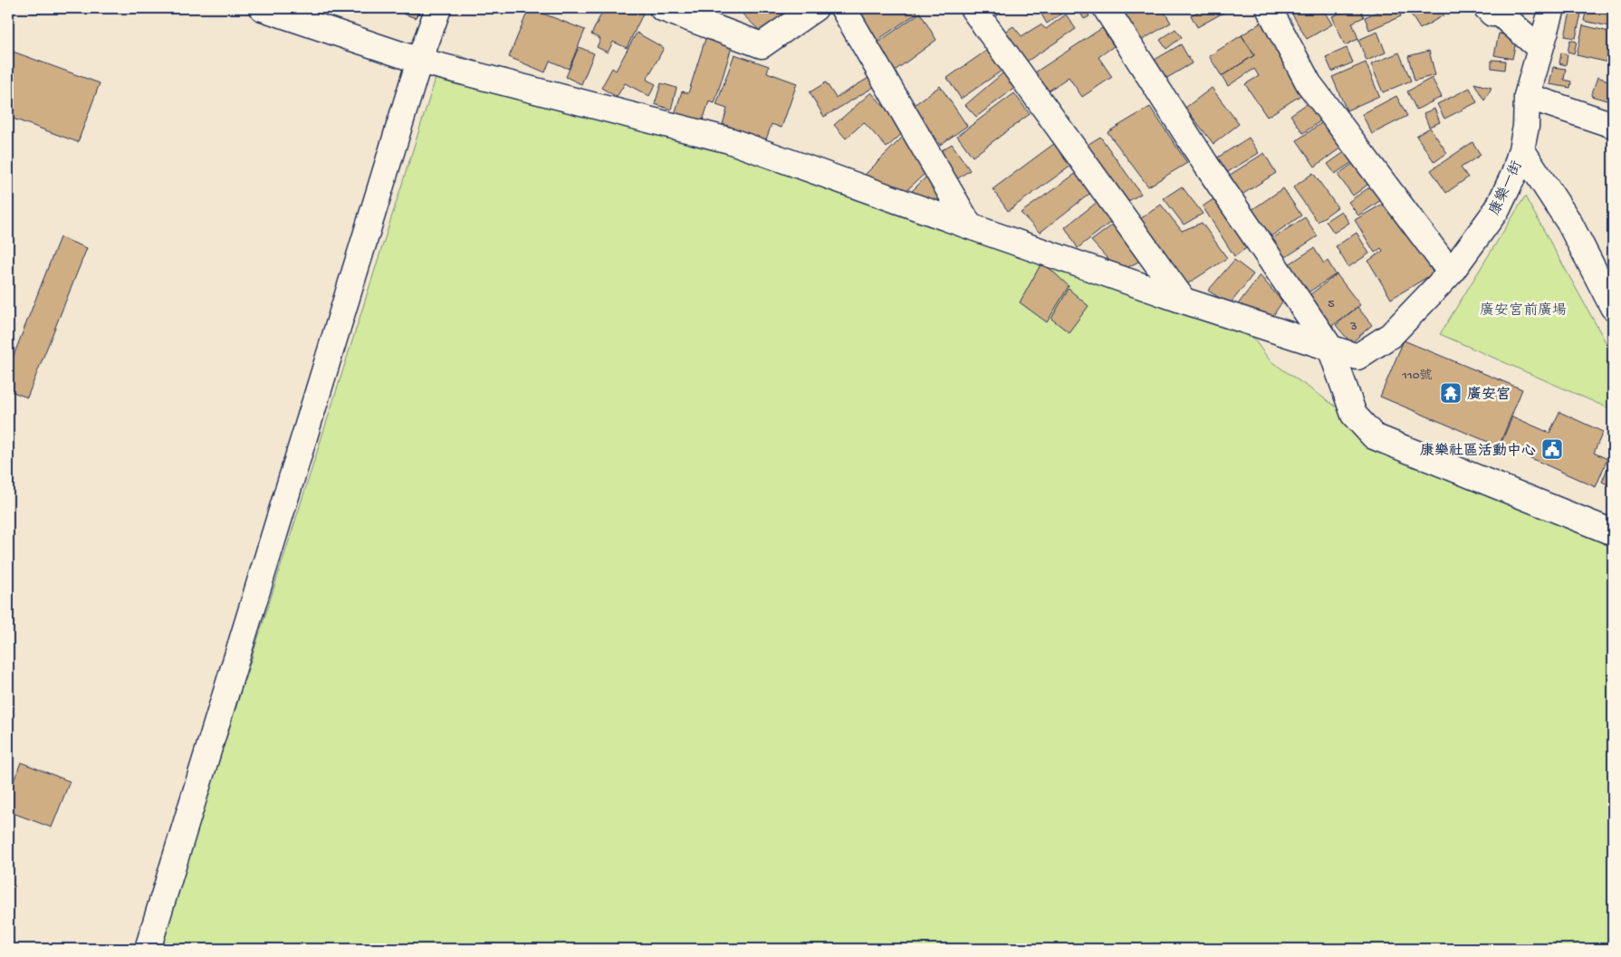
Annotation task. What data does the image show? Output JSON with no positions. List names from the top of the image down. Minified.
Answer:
{"streets":{"street":["康樂一街"]},"parks":["廣安宮前廣場"],"places":{"temple":["廣安宮"],"public building":["康樂社區活動中心"]},"house_numbers":["5","3","110號"]}
